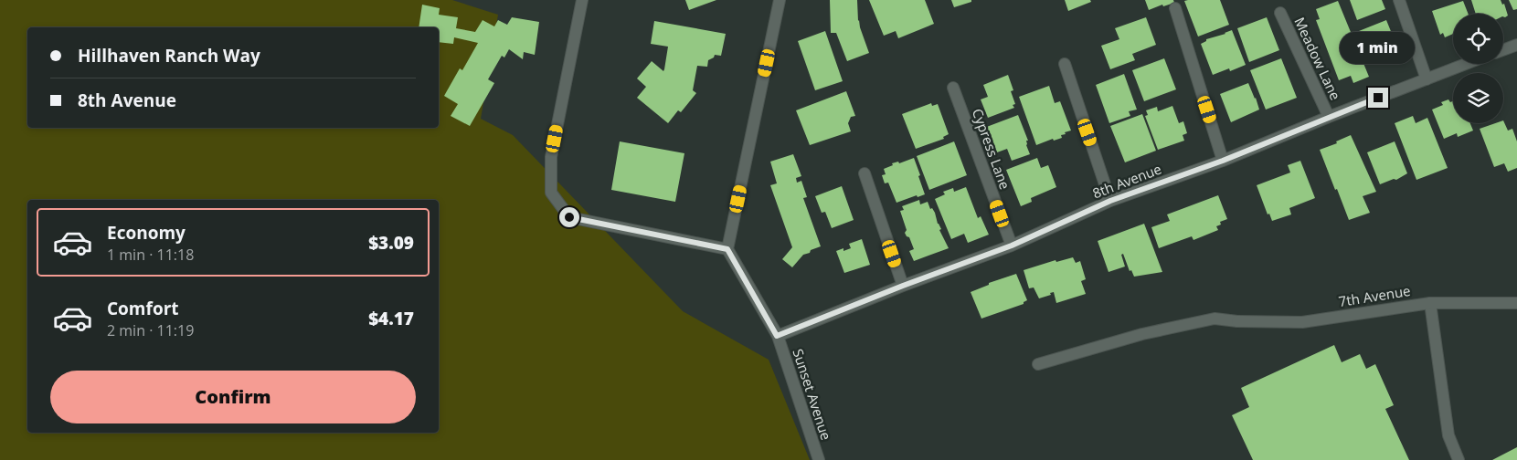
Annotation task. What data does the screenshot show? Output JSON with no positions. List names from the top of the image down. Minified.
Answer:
{"streets":{"street":["Meadow Lane","Cypress Lane","8th Avenue","7th Avenue","Sunset Avenue"]},"crossings":[["Meadow Lane","8th Avenue"],["Cypress Lane","8th Avenue"],["8th Avenue","Sunset Avenue"]],"page":{"banner":["Hillhaven Ranch Way","8th Avenue"],"bubble":"1 min","list":[{"name":"Economy","note":"1 min · 11:18","value":"$3.09"},{"name":"Comfort","note":"2 min · 11:19","value":"$4.17"}],"buttons":"Confirm"}}
